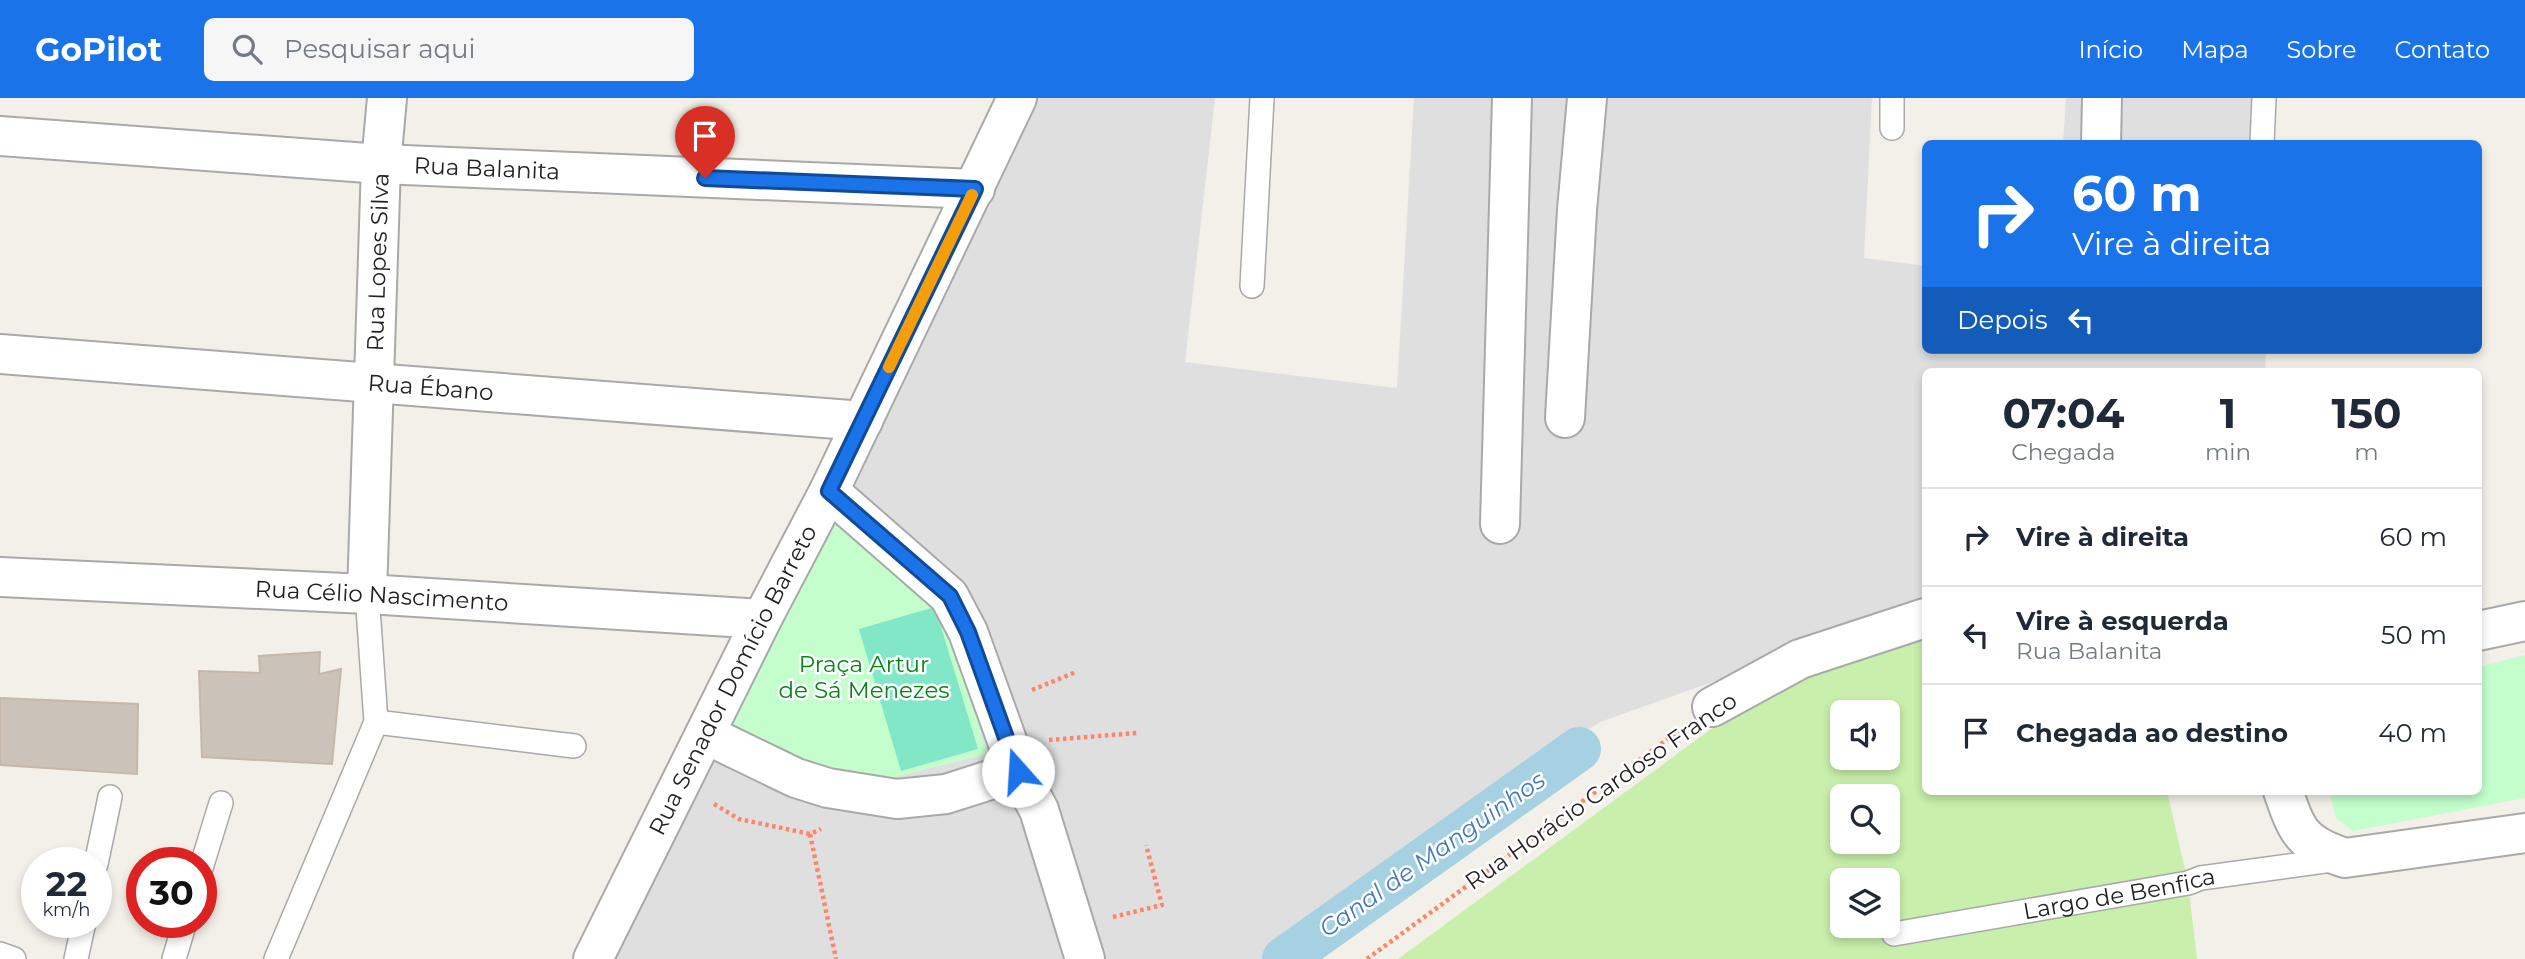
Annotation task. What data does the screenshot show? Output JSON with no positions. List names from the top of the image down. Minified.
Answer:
{"streets":{"street":["Rua Balanita","Rua Lopes Silva","Rua Ébano","Rua Célio Nascimento","Rua Senador Domício Barreto","Rua Horácio Cardoso Franco","Largo de Benfica"]},"crossings":[["Rua Balanita","Rua Lopes Silva"],["Rua Balanita","Rua Senador Domício Barreto"],["Rua Lopes Silva","Rua Ébano"],["Rua Lopes Silva","Rua Célio Nascimento"],["Rua Ébano","Rua Senador Domício Barreto"],["Rua Célio Nascimento","Rua Senador Domício Barreto"]],"water":["Canal de Manguinhos"],"parks":["Praça Artur de Sá Menezes"],"page":{"header":"GoPilot","search":"Pesquisar aqui","nav":["Início","Mapa","Sobre","Contato"],"turn":["60 m","Vire à direita"],"then":"Depois","eta":["07:04","Chegada","1","min","150","m"],"list":[{"name":"Vire à direita","value":"60 m"},{"name":"Vire à esquerda","note":"Rua Balanita","value":"50 m"},{"name":"Chegada ao destino","value":"40 m"}],"speed":"22 km/h","limit":"30"}}
